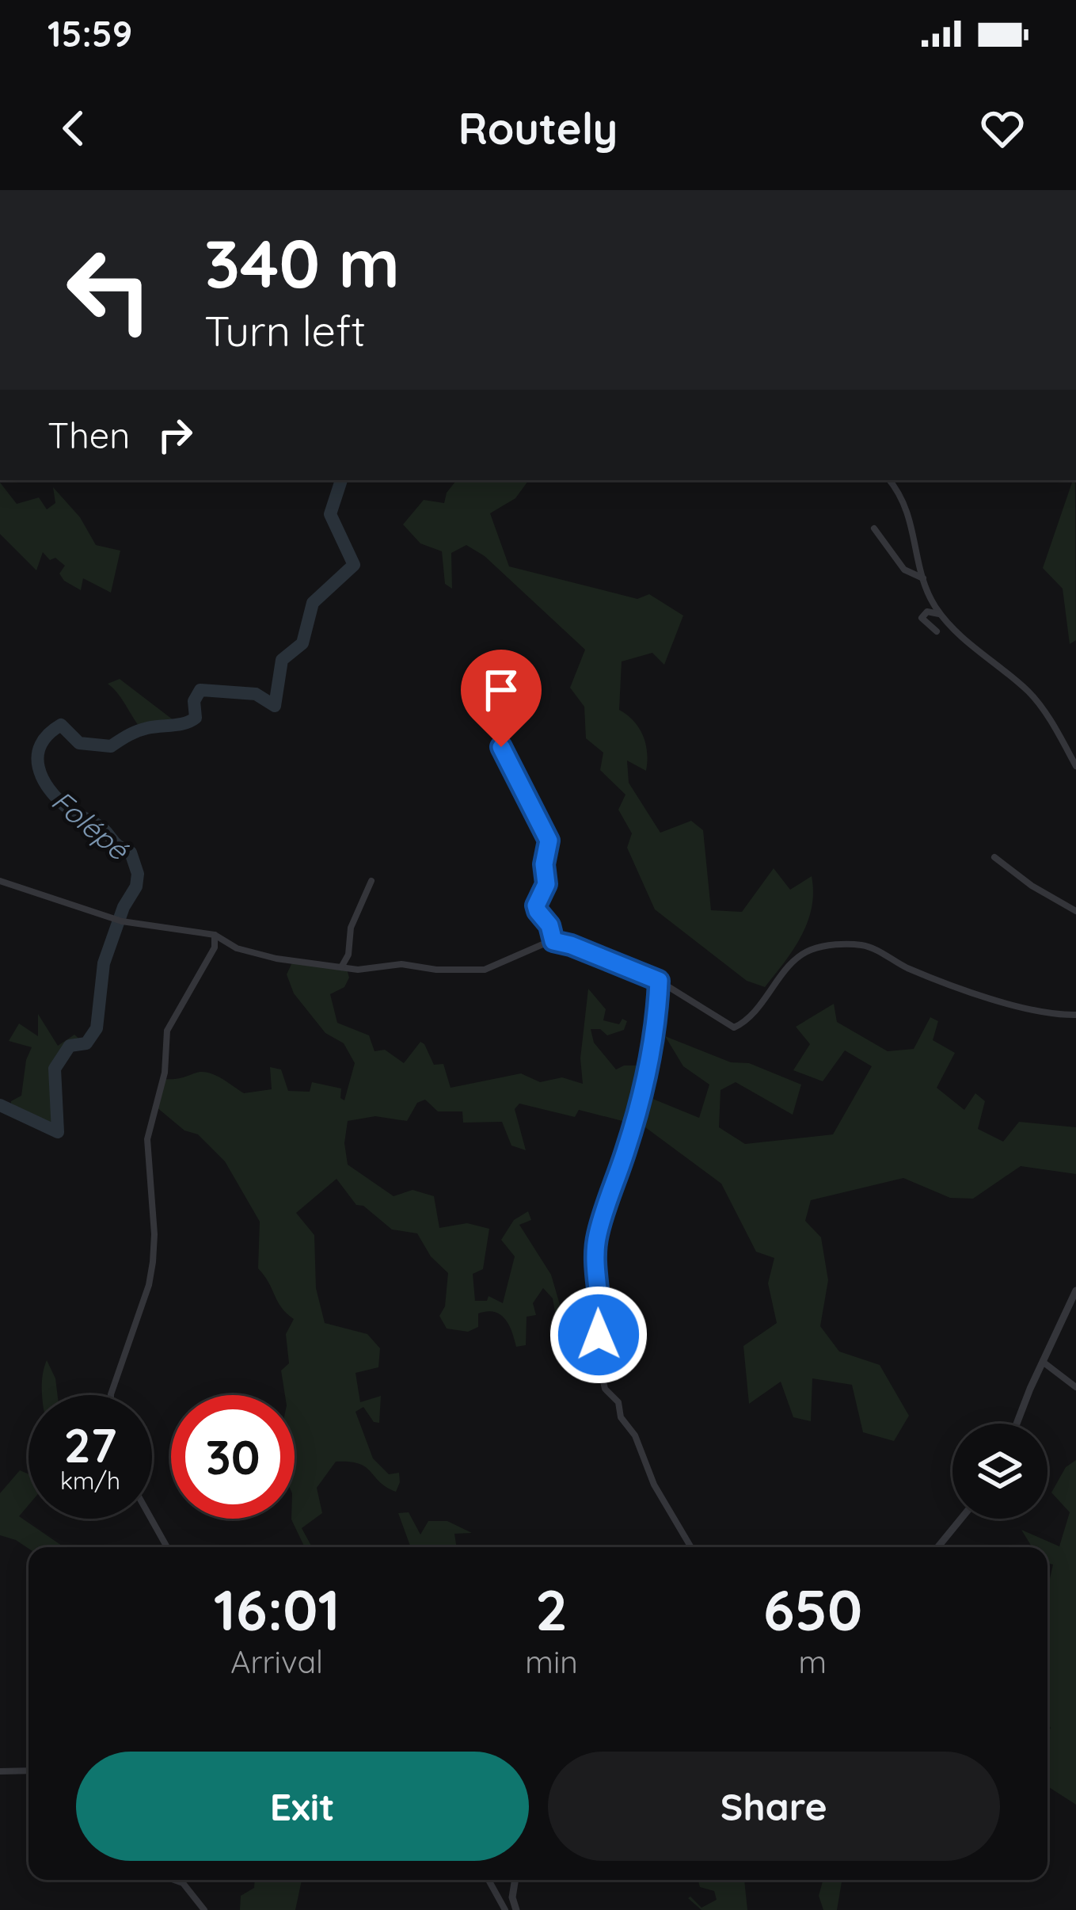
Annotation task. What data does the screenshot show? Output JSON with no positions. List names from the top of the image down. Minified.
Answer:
{"water":["Folépé"],"page":{"status":"15:59","header":"Routely","turn":["340 m","Turn left"],"then":"Then","speed":"27 km/h","limit":"30","eta":["16:01","Arrival","2","min","650","m"],"buttons":["Exit","Share"]}}
